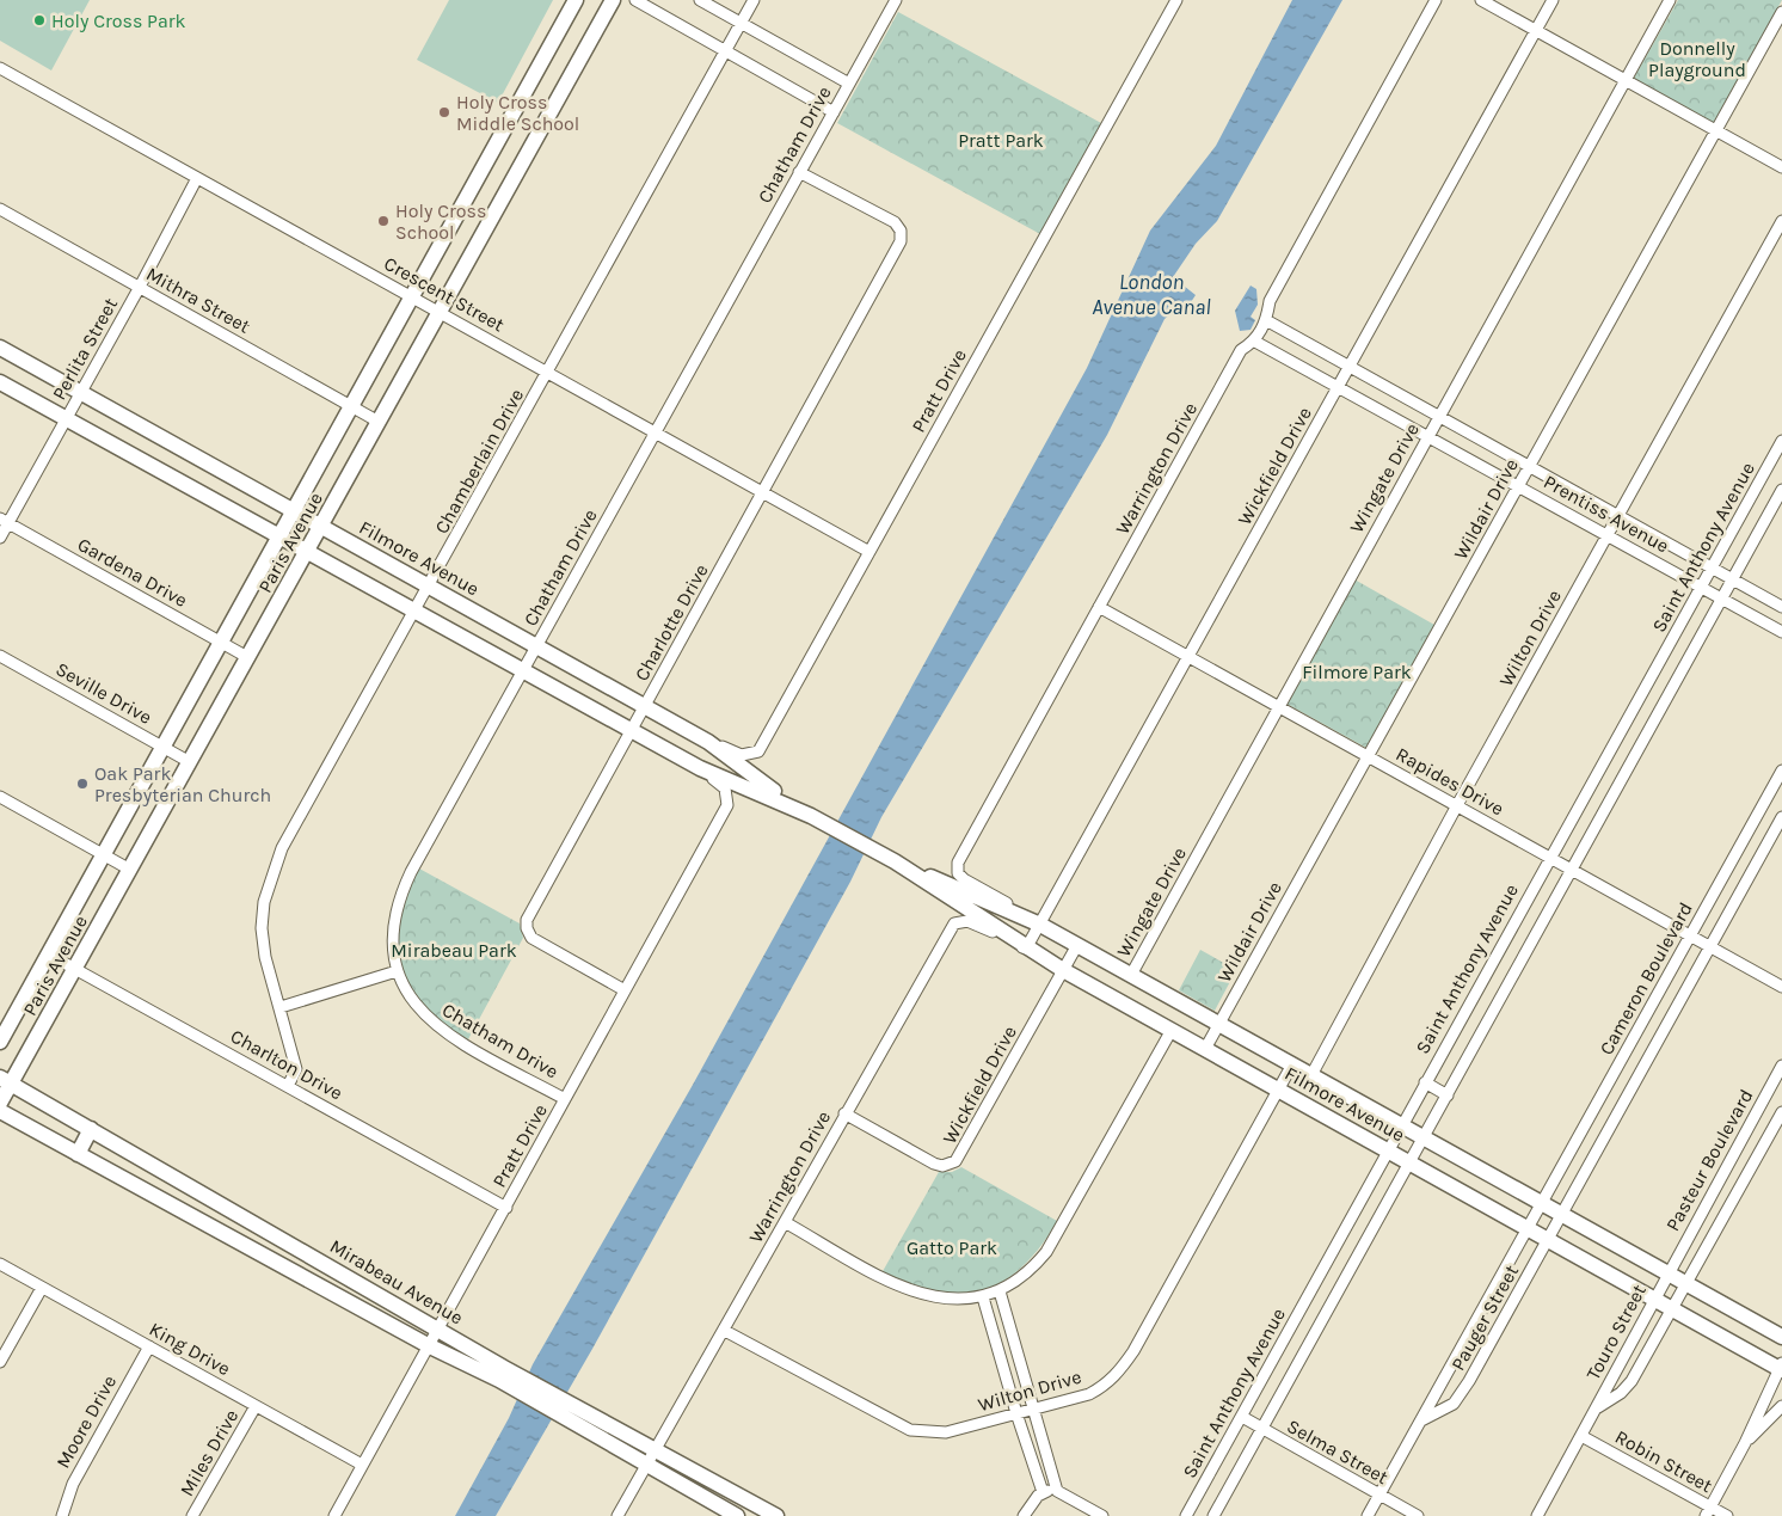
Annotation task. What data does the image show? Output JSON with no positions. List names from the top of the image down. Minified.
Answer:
{"streets":{"street":["Chatham Drive","Crescent Street","Mithra Street","Perlita Street","Pratt Drive","Chamberlain Drive","Wickfield Drive","Warrington Drive","Wingate Drive","Wildair Drive","Prentiss Avenue","Paris Avenue","Saint Anthony Avenue","Filmore Avenue","Gardena Drive","Charlotte Drive","Wilton Drive","Seville Drive","Rapides Drive","Cameron Boulevard","Charlton Drive","Pasteur Boulevard","Mirabeau Avenue","Pauger Street","Touro Street","King Drive","Moore Drive","Selma Street","Miles Drive","Robin Street"]},"crossings":[["Chatham Drive","Crescent Street"],["Chatham Drive","Pratt Drive"],["Chatham Drive","Filmore Avenue"],["Chatham Drive","Charlotte Drive"],["Crescent Street","Perlita Street"],["Crescent Street","Pratt Drive"],["Crescent Street","Chamberlain Drive"],["Crescent Street","Paris Avenue"],["Crescent Street","Charlotte Drive"],["Mithra Street","Perlita Street"],["Mithra Street","Paris Avenue"],["Perlita Street","Filmore Avenue"],["Perlita Street","Gardena Drive"],["Pratt Drive","Filmore Avenue"],["Pratt Drive","Charlotte Drive"],["Pratt Drive","Charlton Drive"],["Pratt Drive","Mirabeau Avenue"],["Pratt Drive","King Drive"],["Chamberlain Drive","Filmore Avenue"],["Chamberlain Drive","Charlton Drive"],["Wickfield Drive","Warrington Drive"],["Wickfield Drive","Prentiss Avenue"],["Wickfield Drive","Filmore Avenue"],["Wickfield Drive","Rapides Drive"],["Warrington Drive","Prentiss Avenue"],["Warrington Drive","Filmore Avenue"],["Warrington Drive","Wilton Drive"],["Warrington Drive","Rapides Drive"],["Warrington Drive","Mirabeau Avenue"],["Wingate Drive","Prentiss Avenue"],["Wingate Drive","Filmore Avenue"],["Wingate Drive","Rapides Drive"],["Wildair Drive","Prentiss Avenue"],["Wildair Drive","Filmore Avenue"],["Wildair Drive","Rapides Drive"],["Prentiss Avenue","Saint Anthony Avenue"],["Prentiss Avenue","Wilton Drive"],["Paris Avenue","Filmore Avenue"],["Paris Avenue","Gardena Drive"],["Paris Avenue","Seville Drive"],["Paris Avenue","Charlton Drive"],["Paris Avenue","Mirabeau Avenue"],["Saint Anthony Avenue","Filmore Avenue"],["Saint Anthony Avenue","Rapides Drive"],["Saint Anthony Avenue","Selma Street"],["Filmore Avenue","Charlotte Drive"],["Filmore Avenue","Wilton Drive"],["Filmore Avenue","Cameron Boulevard"],["Filmore Avenue","Pasteur Boulevard"],["Filmore Avenue","Pauger Street"],["Filmore Avenue","Touro Street"],["Wilton Drive","Rapides Drive"],["Rapides Drive","Cameron Boulevard"],["Cameron Boulevard","Pauger Street"],["Pasteur Boulevard","Touro Street"],["Pauger Street","Selma Street"],["Touro Street","Robin Street"],["King Drive","Moore Drive"],["King Drive","Miles Drive"]],"water":["London Avenue Canal"],"parks":["Donnelly Playground","Pratt Park","Filmore Park","Mirabeau Park","Gatto Park"],"places":["Holy Cross Park","Holy Cross Middle School","Holy Cross School","Oak Park Presbyterian Church"]}
